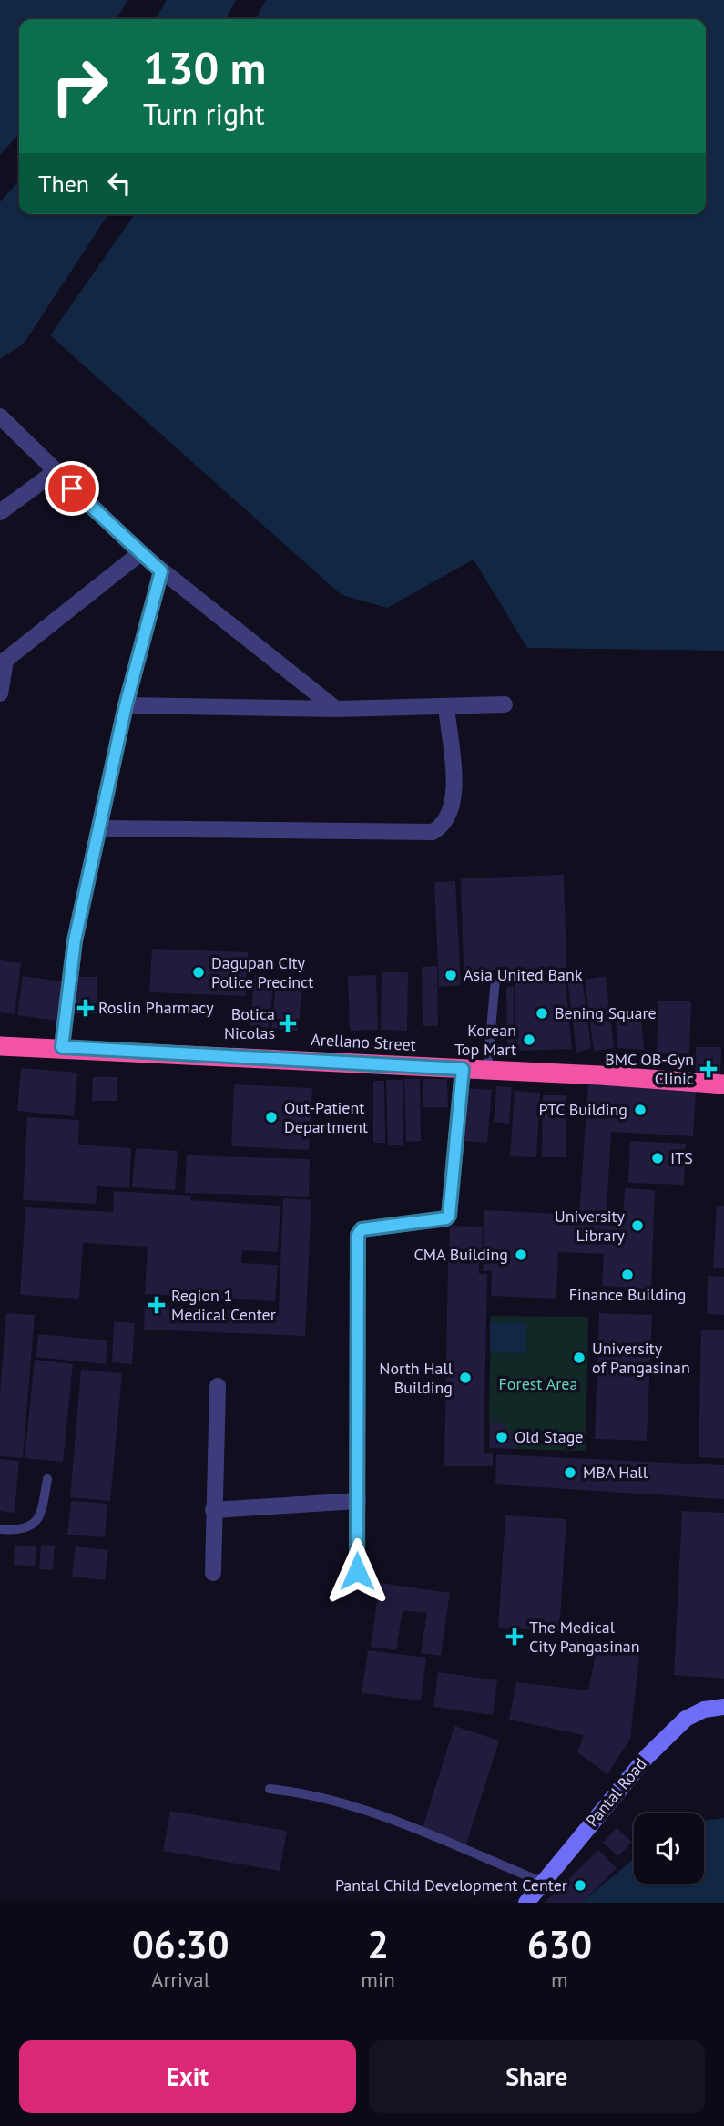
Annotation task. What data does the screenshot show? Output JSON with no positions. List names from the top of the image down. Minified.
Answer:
{"streets":{"highway":["Arellano Street"],"street":["Pantal Road"]},"parks":["Forest Area"],"places":{"other":["Dagupan City Police Precinct","Asia United Bank","Bening Square","Korean Top Mart","PTC Building","Out-Patient Department","ITS","University Library","CMA Building","Finance Building","University of Pangasinan","North Hall Building","Old Stage","MBA Hall","Pantal Child Development Center"],"health":["Roslin Pharmacy","Botica Nicolas","BMC OB-Gyn Clinic","Region 1 Medical Center","The Medical City Pangasinan"]},"page":{"turn":["130 m","Turn right"],"then":"Then","eta":["06:30","Arrival","2","min","630","m"],"buttons":["Exit","Share"]}}
